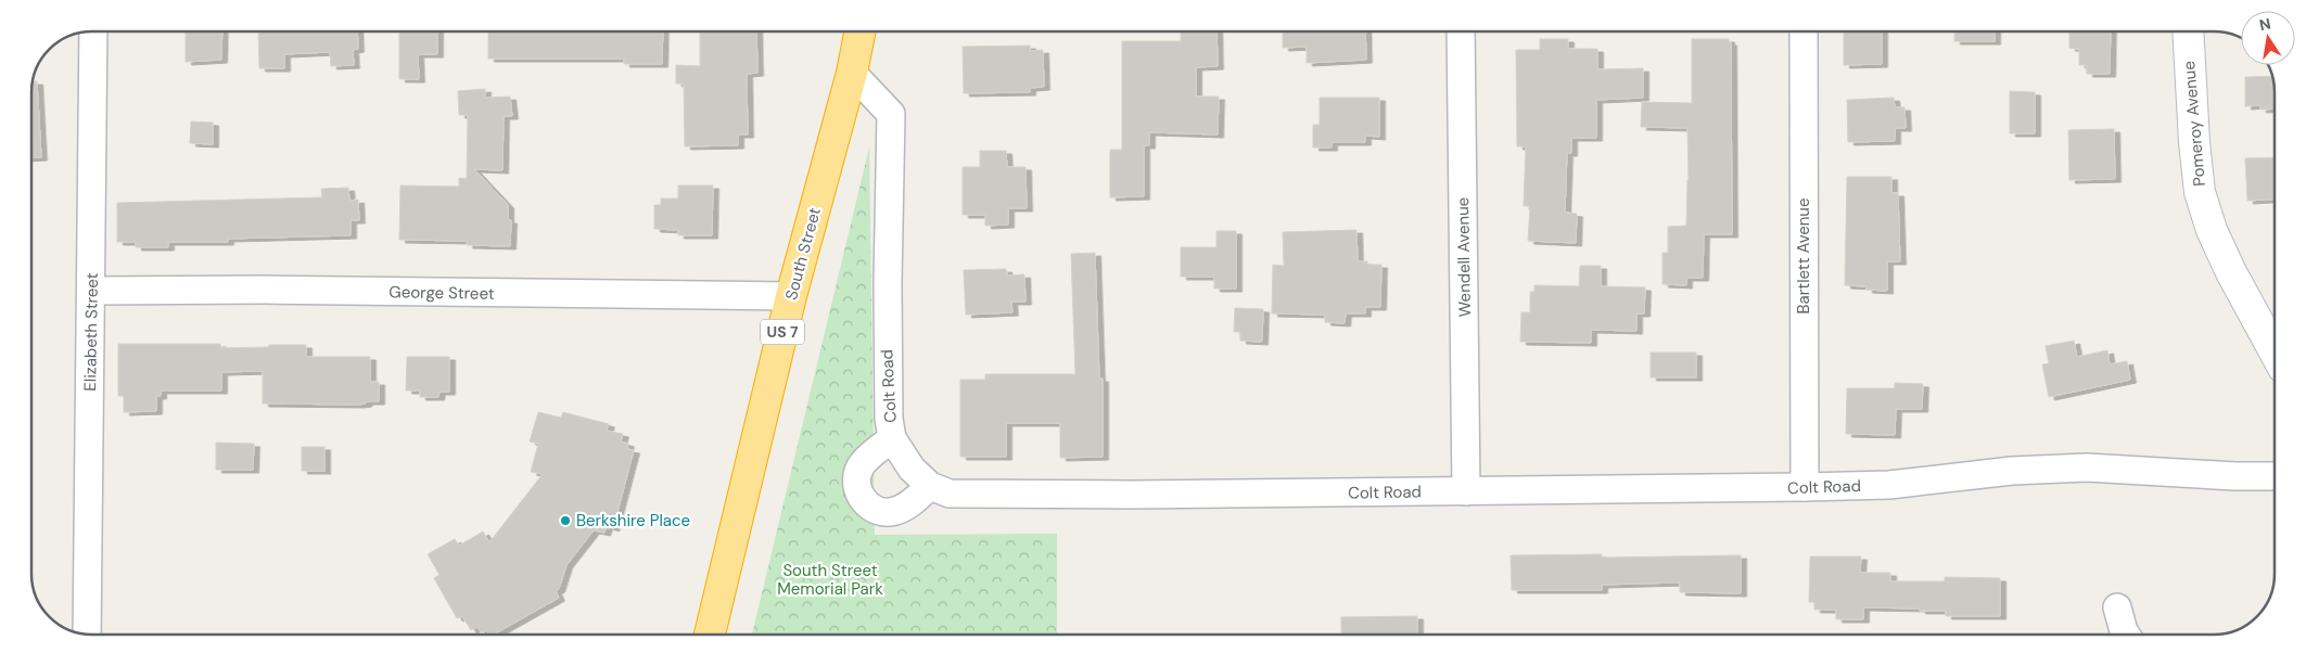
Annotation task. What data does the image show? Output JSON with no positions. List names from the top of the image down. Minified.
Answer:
{"streets":{"highway":["South Street","US 7"],"street":["Pomeroy Avenue","Bartlett Avenue","Wendell Avenue","George Street","Elizabeth Street","Colt Road"]},"crossings":[["South Street","George Street"],["South Street","Colt Road"],["Bartlett Avenue","Colt Road"],["Wendell Avenue","Colt Road"],["George Street","Elizabeth Street"]],"parks":["South Street Memorial Park"],"places":["Berkshire Place"],"north":"top"}
